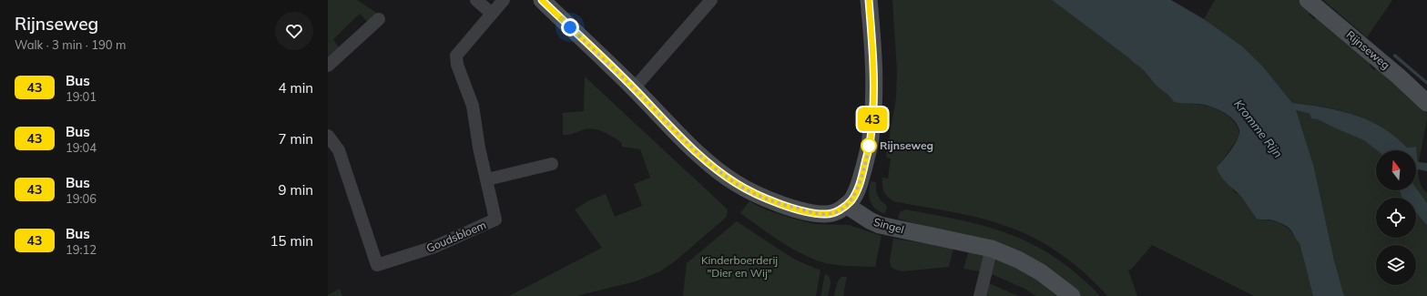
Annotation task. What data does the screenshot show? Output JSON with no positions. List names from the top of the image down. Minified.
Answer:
{"streets":{"street":["Rijnseweg","Singel","Goudsbloem"]},"water":["Kromme Rijn"],"parks":["Kinderboerderij \"Dier en Wij\""],"places":["Rijnseweg"],"lines":["bus line 43"],"north":"top","page":{"heading":["Rijnseweg","Walk · 3 min · 190 m"],"on_map":"43","list":[{"mark":"43","name":"Bus","note":"19:01","value":"4 min"},{"mark":"43","name":"Bus","note":"19:04","value":"7 min"},{"mark":"43","name":"Bus","note":"19:06","value":"9 min"},{"mark":"43","name":"Bus","note":"19:12","value":"15 min"}]}}
